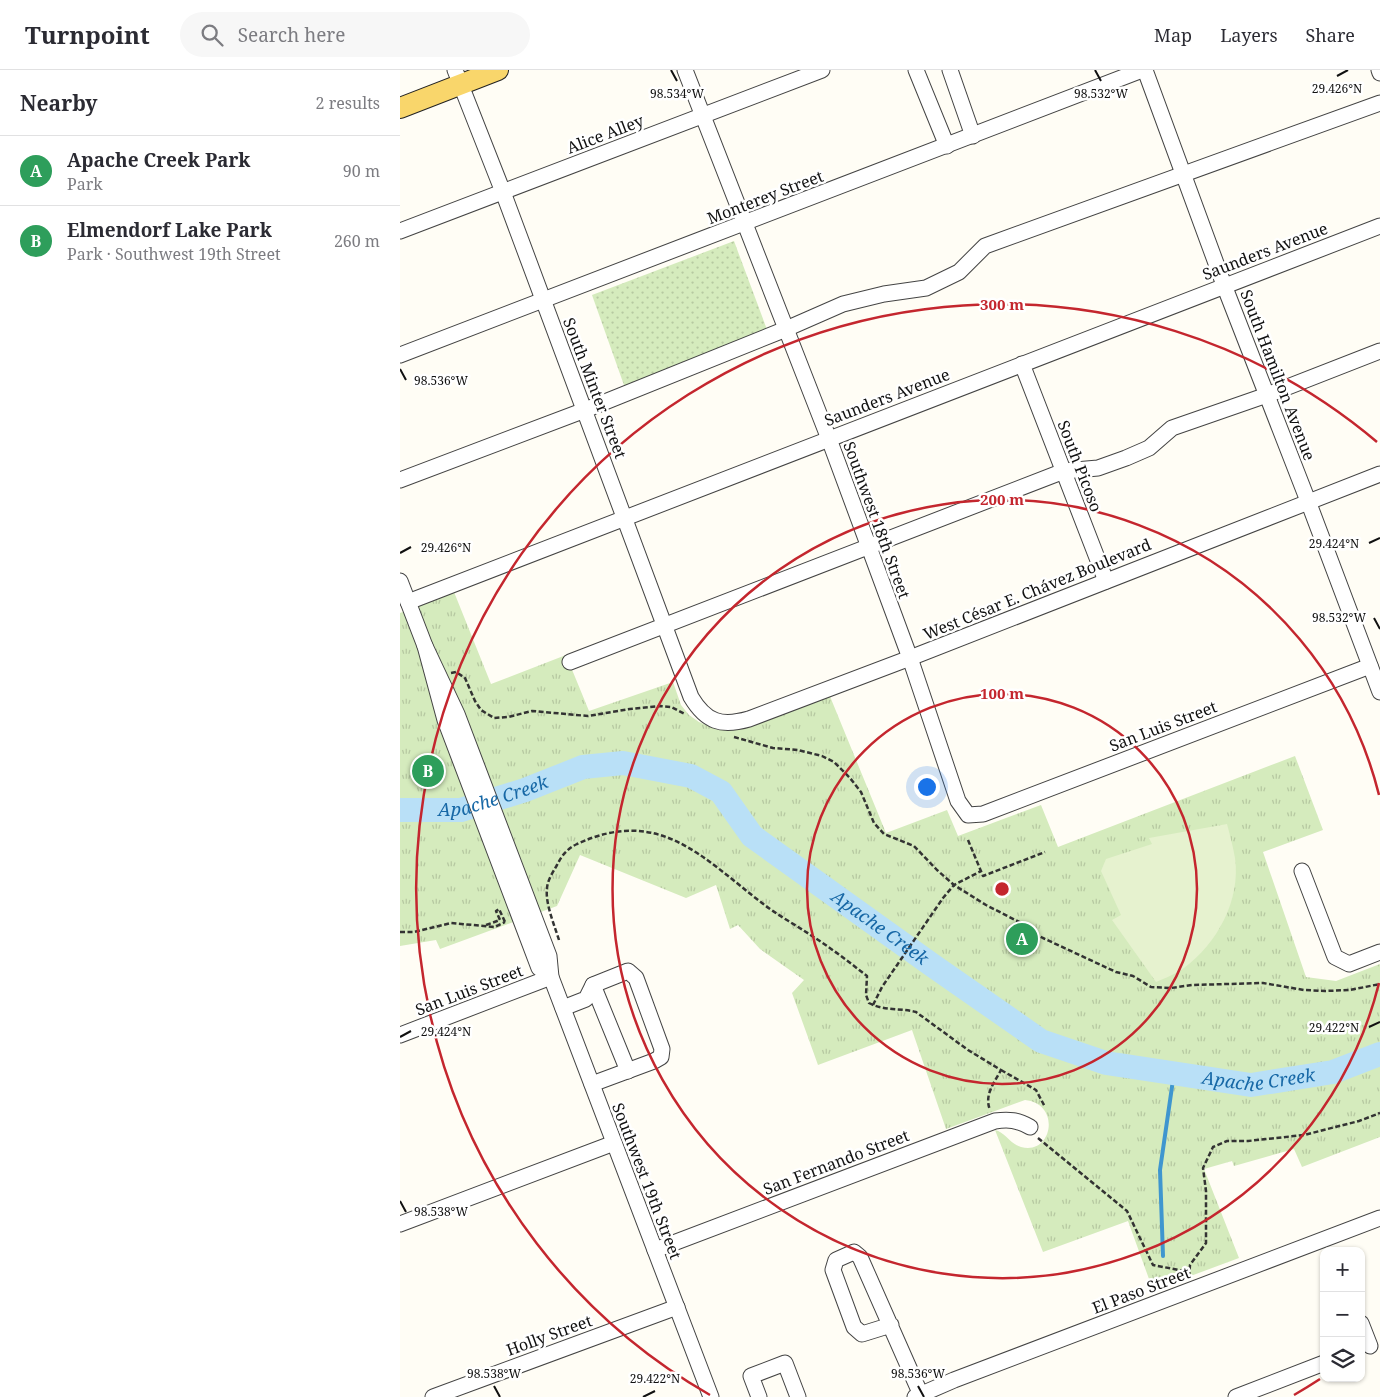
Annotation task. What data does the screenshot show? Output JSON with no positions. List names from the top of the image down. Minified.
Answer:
{"streets":{"street":["Alice Alley","Monterey Street","Saunders Avenue","South Hamilton Avenue","South Minter Street","South Picoso","Southwest 18th Street","West César E. Chávez Boulevard","San Luis Street","San Fernando Street","Southwest 19th Street","El Paso Street","Holly Street"]},"crossings":[["Alice Alley","South Minter Street"],["Alice Alley","Southwest 18th Street"],["Monterey Street","South Hamilton Avenue"],["Monterey Street","South Minter Street"],["Monterey Street","Southwest 18th Street"],["Saunders Avenue","South Hamilton Avenue"],["Saunders Avenue","South Minter Street"],["Saunders Avenue","South Picoso"],["Saunders Avenue","Southwest 18th Street"],["Saunders Avenue","Southwest 19th Street"],["South Hamilton Avenue","West César E. Chávez Boulevard"],["South Hamilton Avenue","San Luis Street"],["South Minter Street","West César E. Chávez Boulevard"],["South Picoso","West César E. Chávez Boulevard"],["Southwest 18th Street","West César E. Chávez Boulevard"],["Southwest 18th Street","San Luis Street"],["San Luis Street","Southwest 19th Street"],["San Fernando Street","Southwest 19th Street"],["Southwest 19th Street","Holly Street"]],"water":["Apache Creek"],"page":{"header":"Turnpoint","search":"Search here","nav":["Map","Layers","Share"],"heading":["Nearby","2 results"],"list":[{"mark":"A","name":"Apache Creek Park","note":"Park","value":"90 m"},{"mark":"B","name":"Elmendorf Lake Park","note":"Park · Southwest 19th Street","value":"260 m"}],"pins":["B","A"],"map_buttons":["+","−"]},"coordinates":["29.426°N","98.534°W","98.532°W","98.536°W","29.424°N","29.422°N","98.538°W"],"rings":["300 m","200 m","100 m"]}
